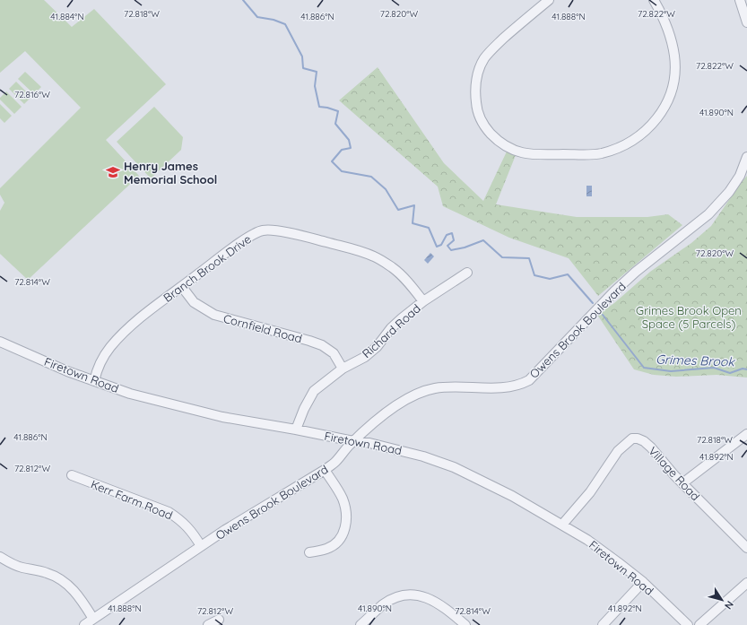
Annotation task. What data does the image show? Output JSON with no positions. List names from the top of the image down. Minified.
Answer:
{"streets":{"street":["Branch Brook Drive","Cornfield Road","Owens Brook Boulevard","Richard Road","Firetown Road","Village Road","Kerr Farm Road"]},"crossings":[["Branch Brook Drive","Cornfield Road"],["Branch Brook Drive","Richard Road"],["Branch Brook Drive","Firetown Road"],["Cornfield Road","Richard Road"],["Owens Brook Boulevard","Firetown Road"],["Owens Brook Boulevard","Kerr Farm Road"],["Richard Road","Firetown Road"],["Firetown Road","Village Road"]],"water":["Grimes Brook"],"parks":["Grimes Brook Open Space (5 Parcels)"],"places":{"school or university":["Henry James Memorial School"]},"north":"bottom right","coordinates":["72.818°W","72.820°W","72.822°W","41.884°N","41.888°N","41.886°N","72.816°W","41.890°N","72.814°W","41.892°N","72.812°W"]}
